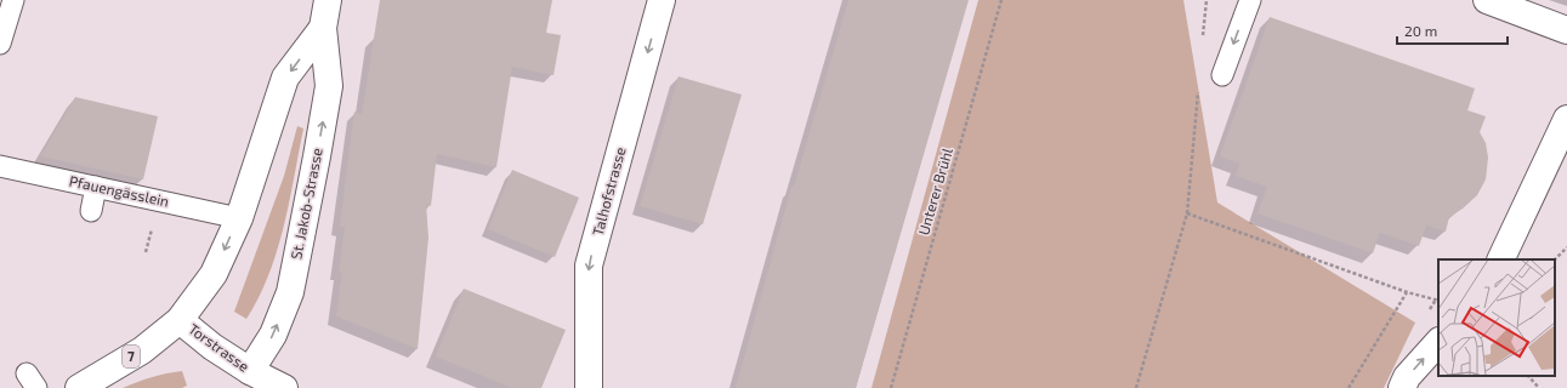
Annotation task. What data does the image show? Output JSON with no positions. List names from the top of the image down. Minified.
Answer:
{"streets":{"main road":["Talhofstrasse","St. Jakob-Strasse","Torstrasse","7"],"lane":["Pfauengässlein"],"path":["Unterer Brühl"]},"crossings":[["Pfauengässlein","St. Jakob-Strasse"],["St. Jakob-Strasse","Torstrasse"],["St. Jakob-Strasse","7"],["Torstrasse","7"]],"one_way":["Talhofstrasse"],"scale_bar":"20 m"}
